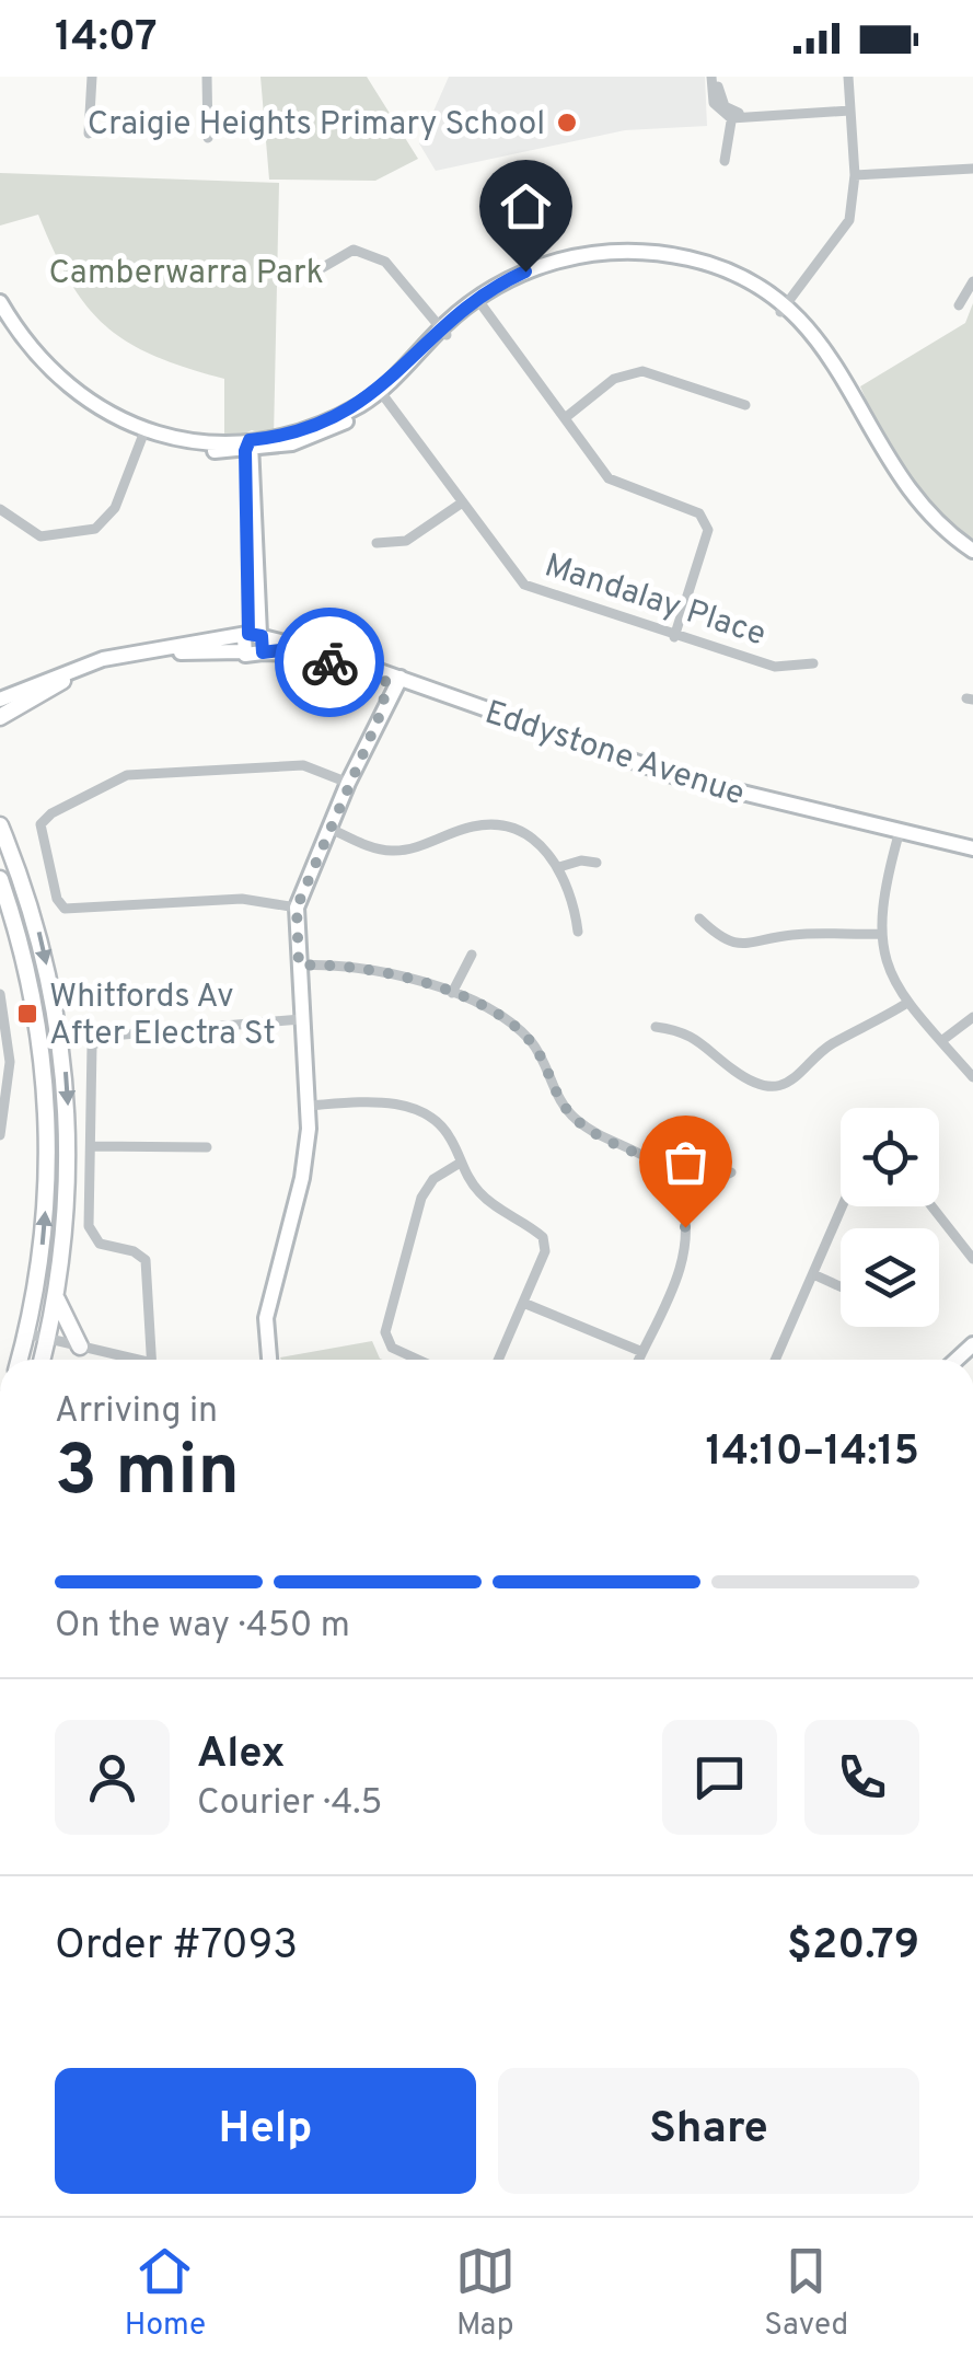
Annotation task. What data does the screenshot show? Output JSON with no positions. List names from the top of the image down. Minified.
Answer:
{"streets":{"street":["Mandalay Place","Eddystone Avenue"]},"parks":["Camberwarra Park"],"places":{"other":["Craigie Heights Primary School"],"transit":["Whitfords Av After Electra St"]},"page":{"status":"14:07","heading":["3 min","Arriving in","14:10–14:15"],"panel":["Alex","Courier · 4.5","Order #7093","$20.79"],"bar":"On the way · 450 m","buttons":["Help","Share"],"tabs":["Home","Map","Saved"]}}
